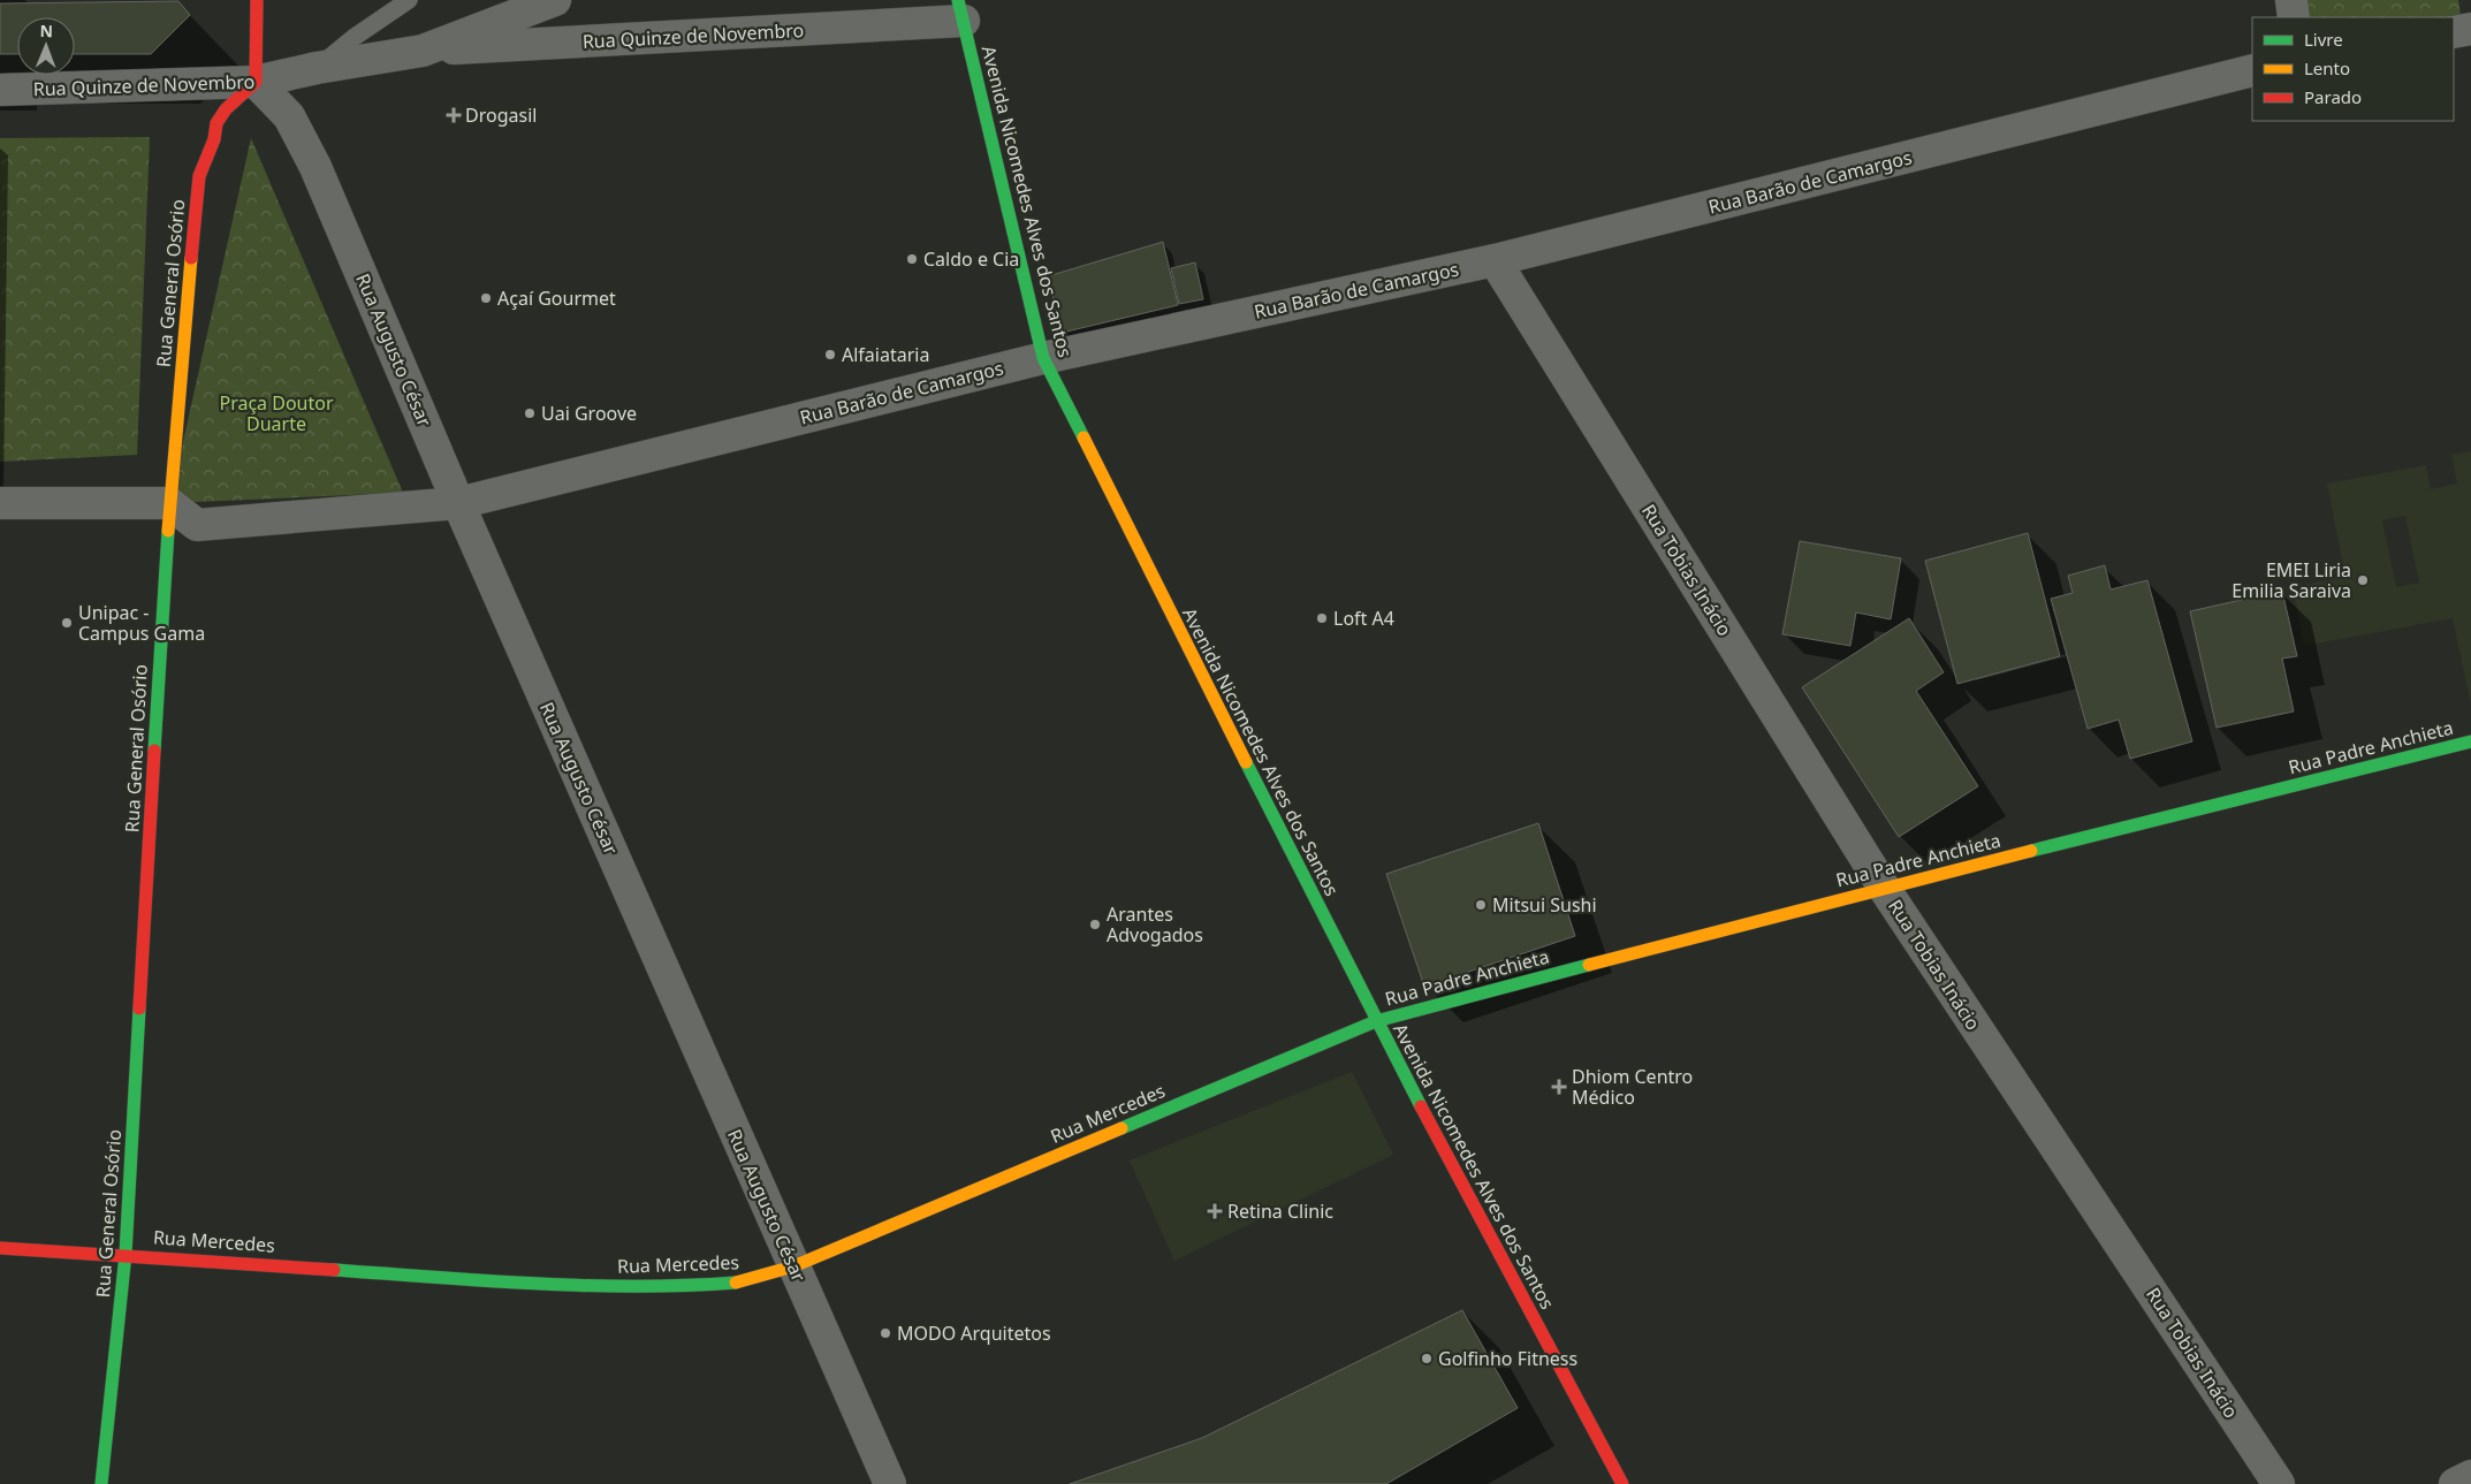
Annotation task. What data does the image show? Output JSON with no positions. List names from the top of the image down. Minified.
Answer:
{"streets":{"street":["Rua Quinze de Novembro","Rua Barão de Camargos","Avenida Nicomedes Alves dos Santos","Rua General Osório","Rua Augusto César","Rua Tobias Inácio","Rua Padre Anchieta","Rua Mercedes"]},"crossings":[["Rua Quinze de Novembro","Avenida Nicomedes Alves dos Santos"],["Rua Quinze de Novembro","Rua General Osório"],["Rua Quinze de Novembro","Rua Augusto César"],["Rua Barão de Camargos","Avenida Nicomedes Alves dos Santos"],["Rua Barão de Camargos","Rua Augusto César"],["Rua Barão de Camargos","Rua Tobias Inácio"],["Avenida Nicomedes Alves dos Santos","Rua Padre Anchieta"],["Avenida Nicomedes Alves dos Santos","Rua Mercedes"],["Rua General Osório","Rua Augusto César"],["Rua General Osório","Rua Mercedes"],["Rua Augusto César","Rua Mercedes"],["Rua Tobias Inácio","Rua Padre Anchieta"],["Rua Padre Anchieta","Rua Mercedes"]],"parks":["Praça Doutor Duarte"],"places":{"health":["Drogasil","Dhiom Centro Médico","Retina Clinic"],"other":["Caldo e Cia","Açaí Gourmet","Alfaiataria","Uai Groove","EMEI Liria Emilia Saraiva","Loft A4","Unipac - Campus Gama","Mitsui Sushi","Arantes Advogados","MODO Arquitetos","Golfinho Fitness"]},"legend":["Livre","Lento","Parado"],"north":"top"}
